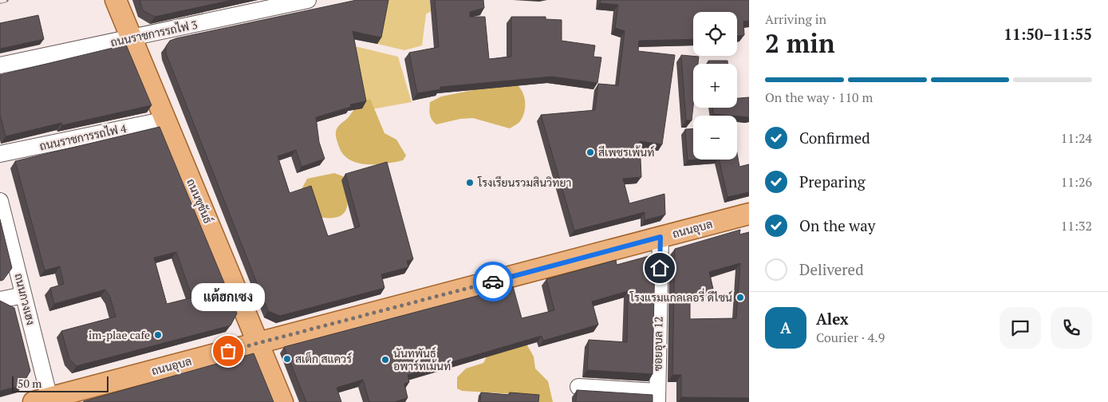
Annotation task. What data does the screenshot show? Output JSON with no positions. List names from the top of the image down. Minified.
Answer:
{"streets":{"main road":["ถนนขุขันธ์","ถนนอุบล"],"street":["ถนนราชการรถไฟ 3","ถนนราชการรถไฟ 4","ถนนกวงเฮง","ซอยอุบล 12"]},"crossings":[["ถนนราชการรถไฟ 3","ถนนขุขันธ์"],["ถนนราชการรถไฟ 4","ถนนขุขันธ์"],["ถนนขุขันธ์","ถนนอุบล"],["ถนนอุบล","ถนนกวงเฮง"],["ถนนอุบล","ซอยอุบล 12"]],"places":["สีเพชรเพ้นท์","โรงเรียนรวมสินวิทยา","โรงแรมแกลเลอรี่ ดีไซน์","im-plae cafe","แต้ฮกเซง","สเต็ก สแควร์","นันทพันธ์ อพาร์ทเม้นท์"],"scale_bar":"50 m","page":{"heading":["2 min","Arriving in","11:50–11:55"],"panel":["Alex","Courier · 4.9"],"map_buttons":["+","−"],"bar":"On the way · 110 m","list":[["Confirmed","11:24"],["Preparing","11:26"],["On the way","11:32"],"Delivered"],"bubble":"แต้ฮกเซง","round":"A","scale":"50 m"}}
